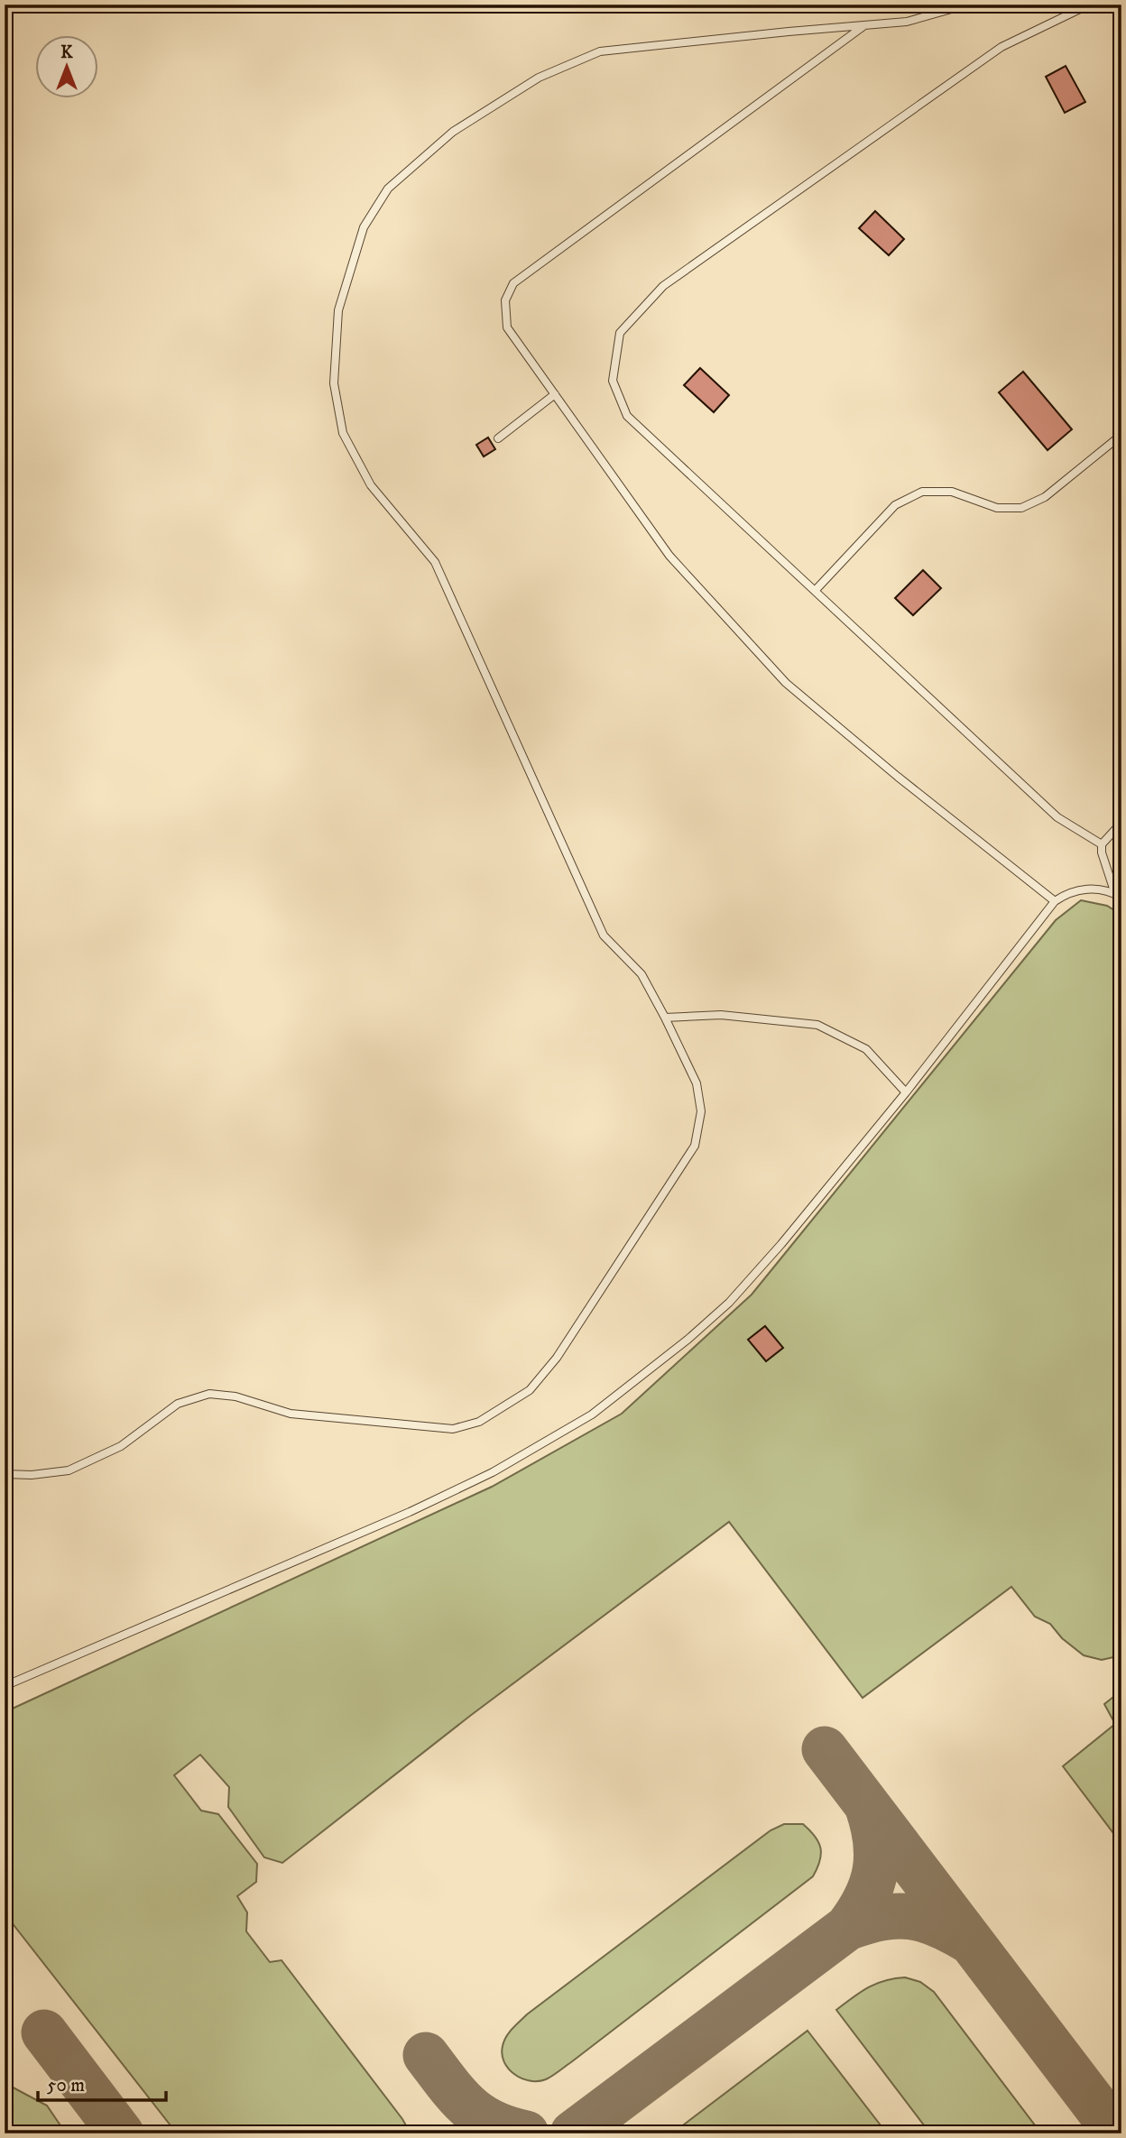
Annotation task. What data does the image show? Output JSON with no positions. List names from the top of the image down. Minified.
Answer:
{"scale_bar":"50 m","north":"top"}
